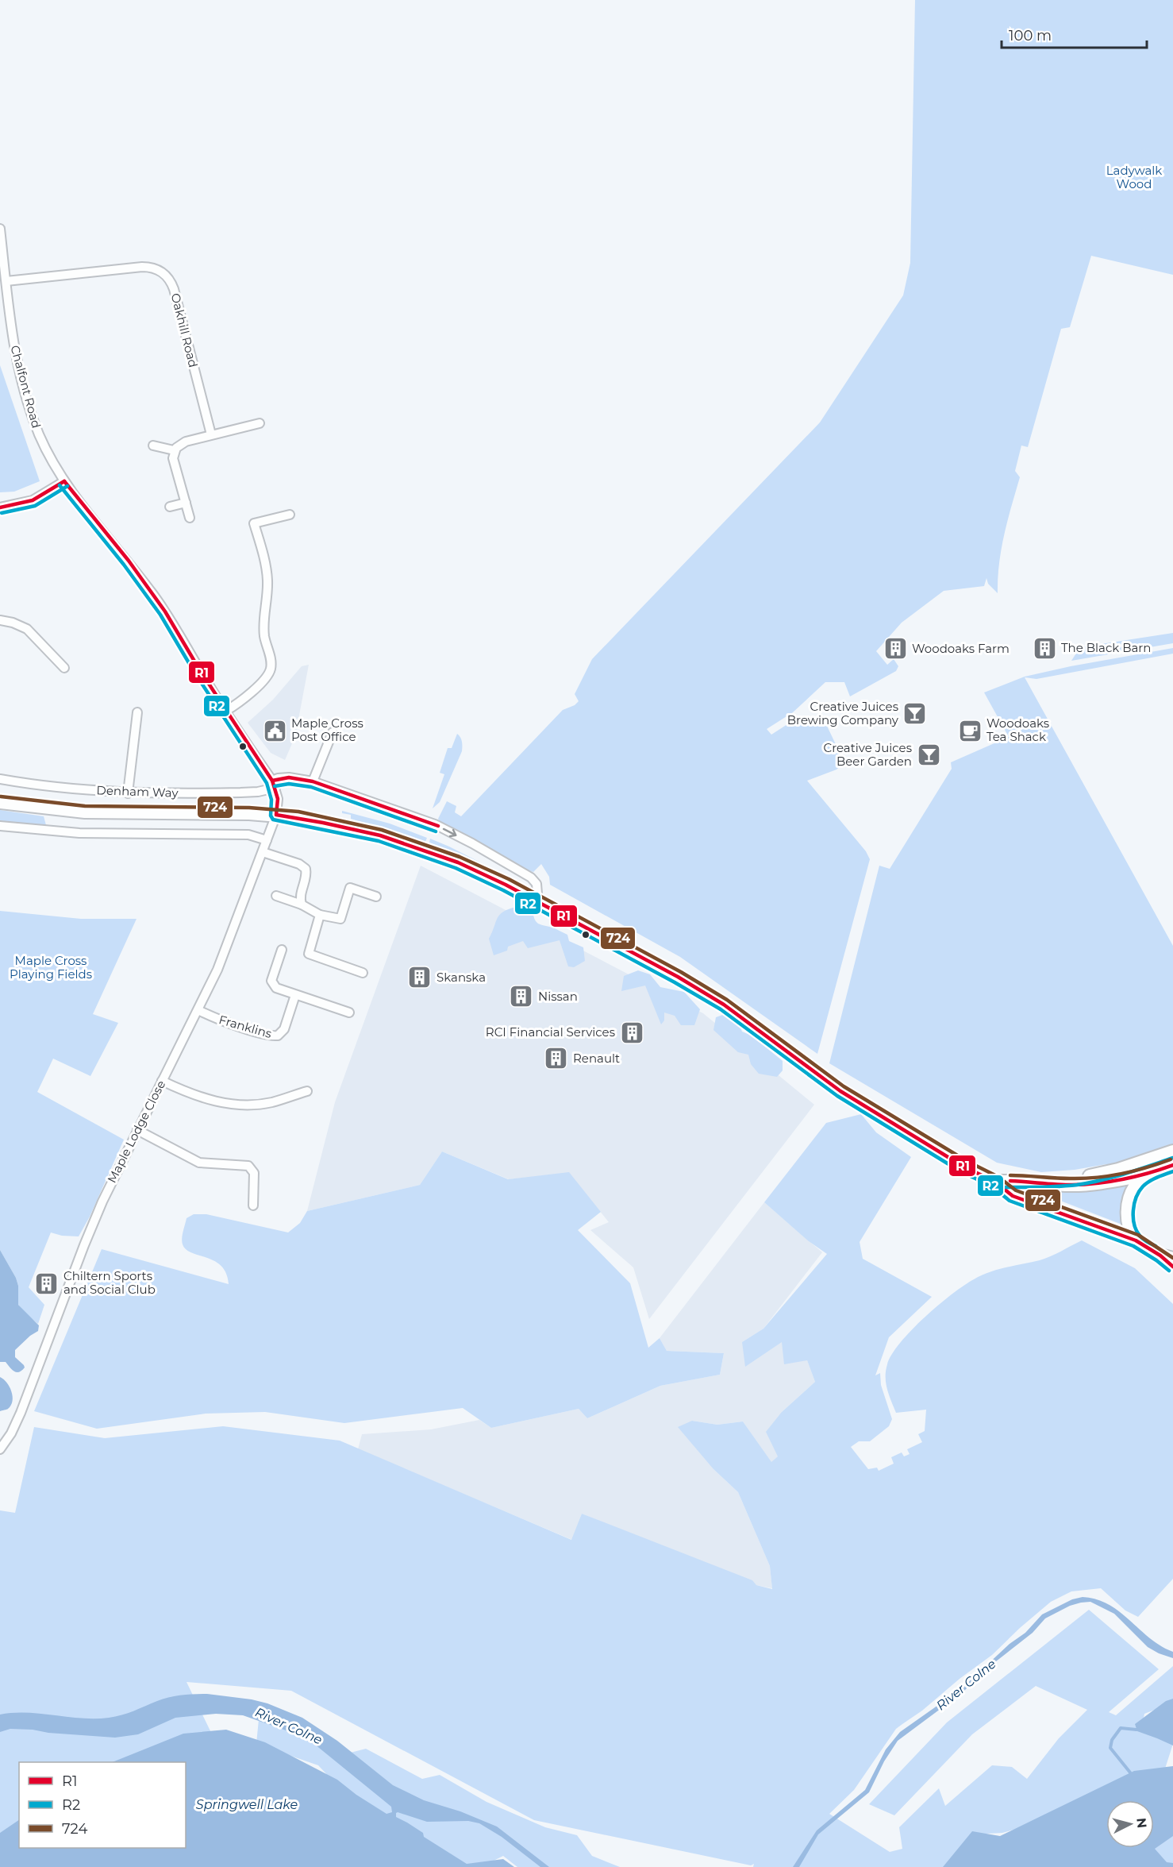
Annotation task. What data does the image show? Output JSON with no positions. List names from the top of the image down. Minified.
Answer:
{"streets":{"street":["Oakhill Road","Chalfont Road","Denham Way","Franklins","Maple Lodge Close"]},"crossings":[["Oakhill Road","Chalfont Road"],["Chalfont Road","Denham Way"],["Franklins","Maple Lodge Close"]],"one_way":["Denham Way"],"water":["River Colne","Springwell Lake"],"parks":["Ladywalk Wood","Maple Cross Playing Fields"],"places":{"building":["The Black Barn","Woodoaks Farm","Skanska","Nissan","RCI Financial Services","Renault","Chiltern Sports and Social Club"],"bar":["Creative Juices Brewing Company","Creative Juices Beer Garden"],"public building":["Maple Cross Post Office"],"cafe":["Woodoaks Tea Shack"]},"lines":["transit line R1","transit line R2","transit line 724"],"legend":["R1","R2","724"],"scale_bar":"100 m","north":"right"}
